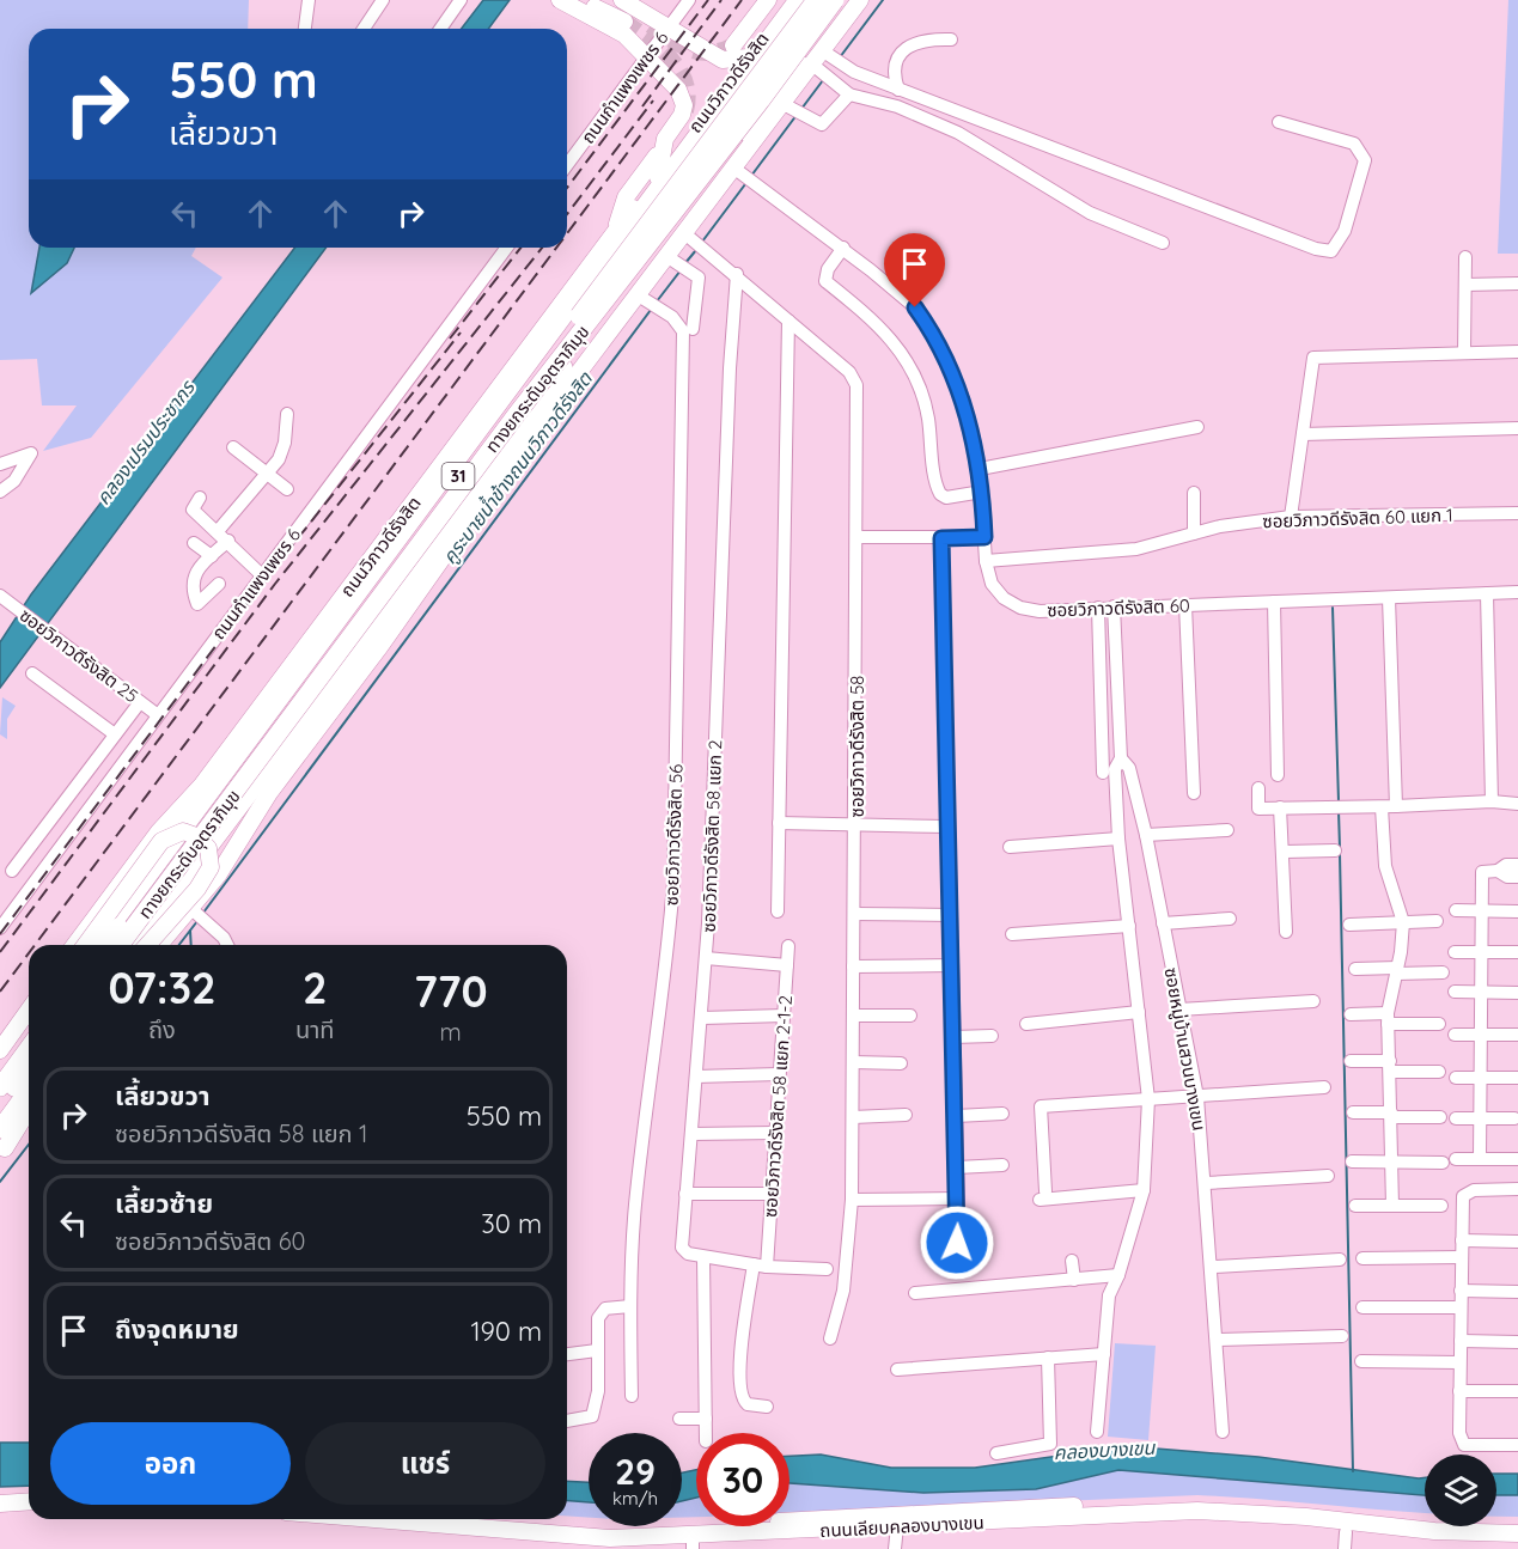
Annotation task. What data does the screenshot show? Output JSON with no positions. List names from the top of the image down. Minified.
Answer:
{"streets":{"highway":["ถนนวิภาวดีรังสิต","ทางยกระดับอุตราภิมุข","31"],"main road":["ถนนเลียบคลองบางเขน"],"street":["ถนนกำแพงเพชร 6","ซอยวิภาวดีรังสิต 60 แยก 1","ซอยวิภาวดีรังสิต 60","ซอยวิภาวดีรังสิต 25","ซอยวิภาวดีรังสิต 58","ซอยวิภาวดีรังสิต 56","ซอยวิภาวดีรังสิต 58 แยก 2","ซอยหมู่บ้านสวนบางเขน","ซอยวิภาวดีรังสิต 58 แยก 2-1-2"]},"crossings":[["ถนนกำแพงเพชร 6","ซอยวิภาวดีรังสิต 25"],["31","ซอยวิภาวดีรังสิต 60"],["31","ซอยวิภาวดีรังสิต 58"],["31","ซอยวิภาวดีรังสิต 56"],["ซอยวิภาวดีรังสิต 60 แยก 1","ซอยวิภาวดีรังสิต 60"],["ซอยวิภาวดีรังสิต 60","ซอยหมู่บ้านสวนบางเขน"],["ซอยวิภาวดีรังสิต 58","ซอยวิภาวดีรังสิต 58 แยก 2"]],"water":["คลองเปรมประชากร","คูระบายน้ำข้างถนนวิภาวดีรังสิต","คลองบางเขน"],"page":{"turn":["550 m","เลี้ยวขวา"],"eta":["07:32","ถึง","2","นาที","770","m"],"list":[{"name":"เลี้ยวขวา","note":"ซอยวิภาวดีรังสิต 58 แยก 1","value":"550 m"},{"name":"เลี้ยวซ้าย","note":"ซอยวิภาวดีรังสิต 60","value":"30 m"},{"name":"ถึงจุดหมาย","value":"190 m"}],"buttons":["ออก","แชร์"],"speed":"29 km/h","limit":"30"}}
